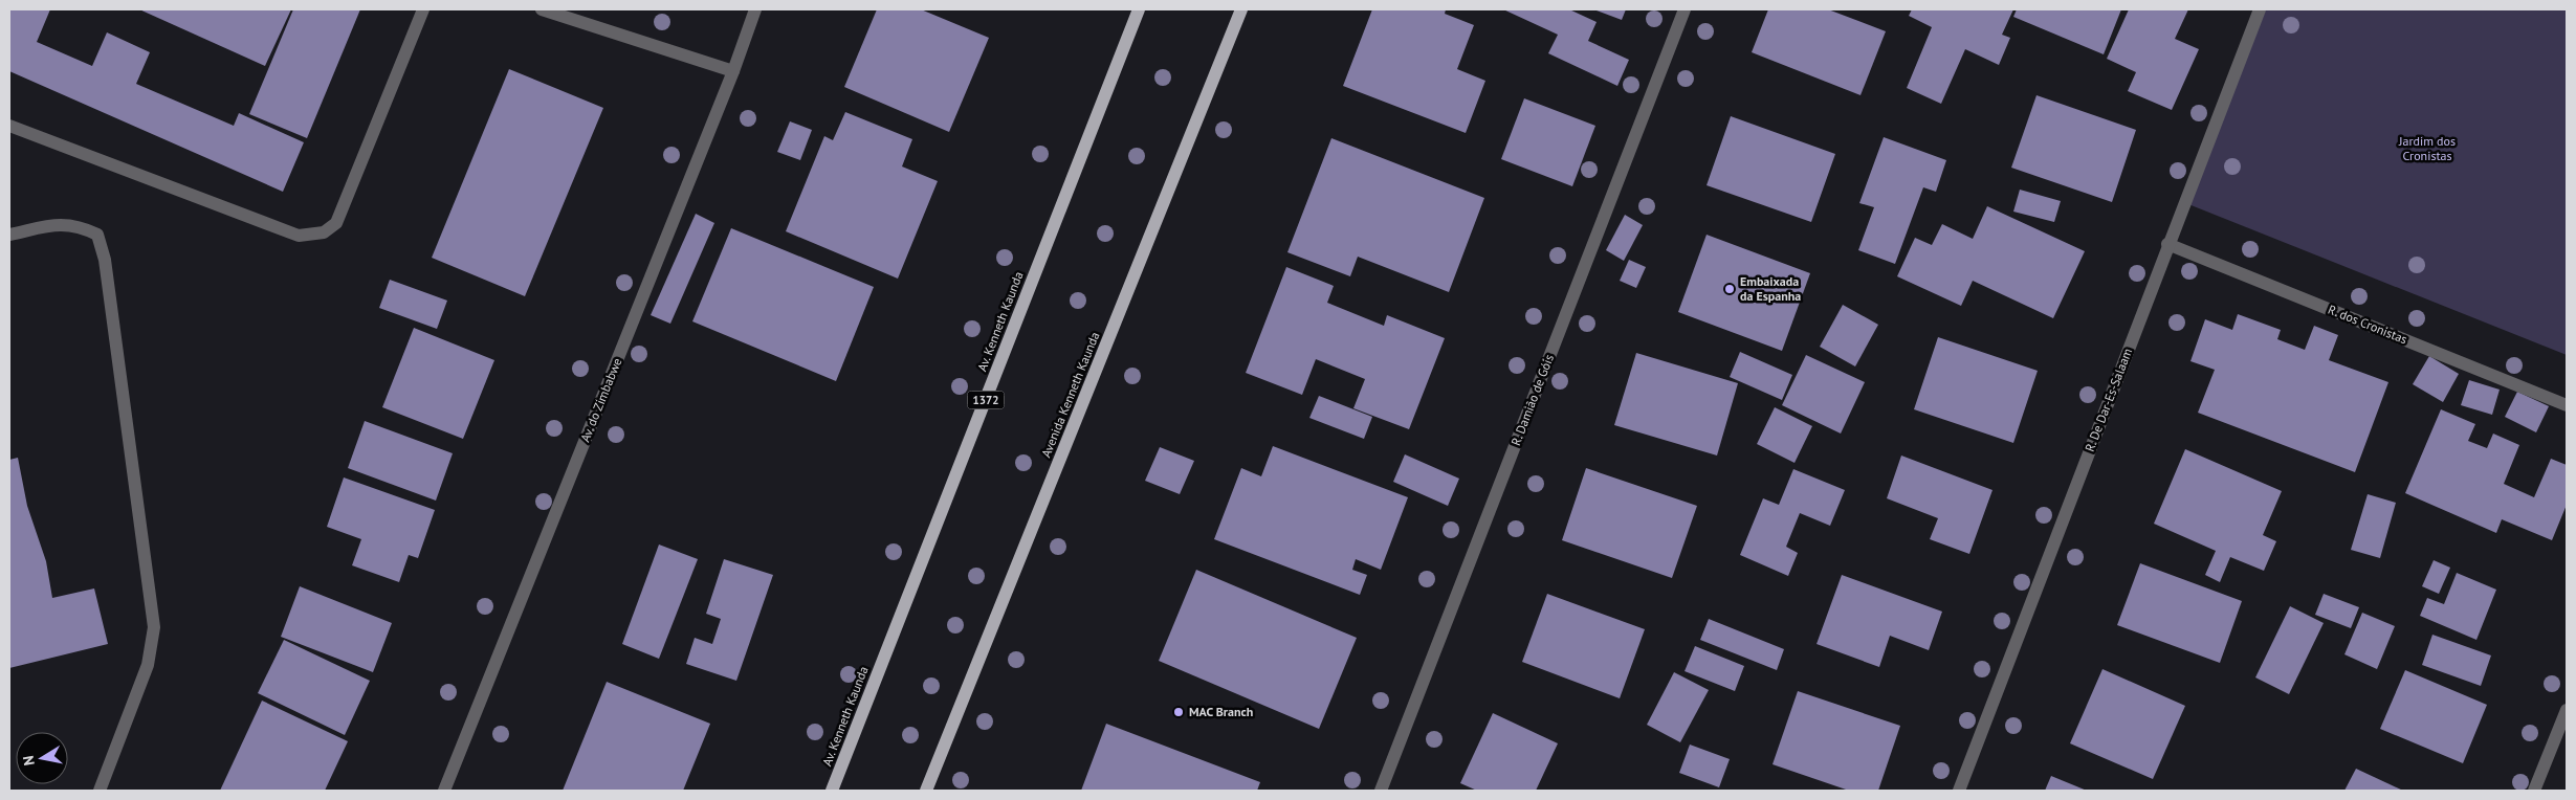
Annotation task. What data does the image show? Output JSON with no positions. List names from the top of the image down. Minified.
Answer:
{"streets":{"main road":["Av. Kenneth Kaunda","Avenida Kenneth Kaunda","1372"],"street":["R. dos Cronistas","Av. do Zimbabwe","R. Damião de Góis","R. De Dar-Es-Salaam"]},"crossings":[["R. dos Cronistas","R. De Dar-Es-Salaam"]],"parks":["Jardim dos Cronistas"],"places":["Embaixada da Espanha","MAC Branch"],"north":"left"}
